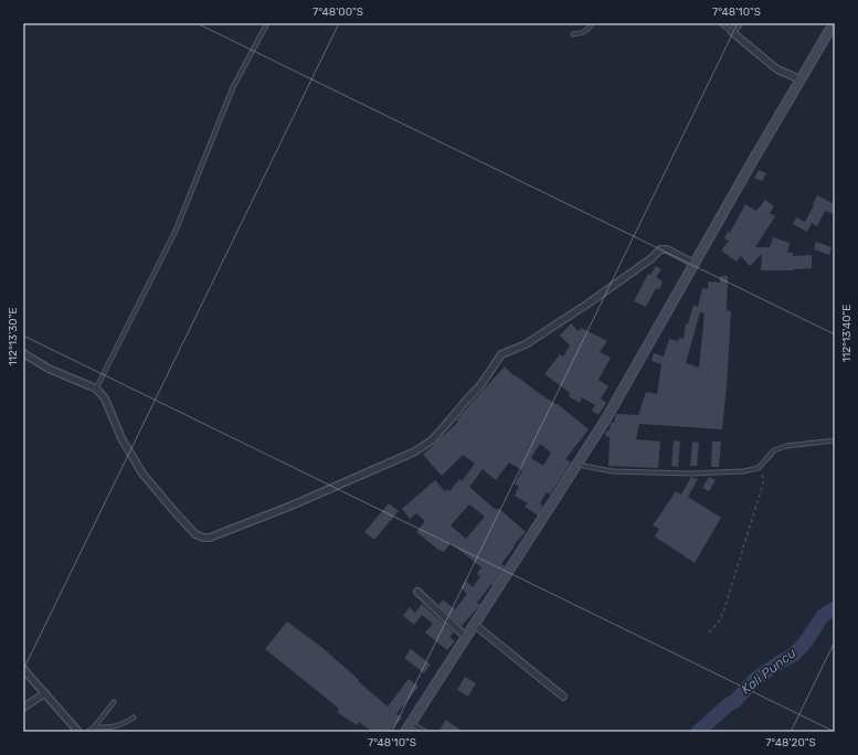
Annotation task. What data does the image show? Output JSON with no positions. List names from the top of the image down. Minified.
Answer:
{"water":["Kali Puncu"],"coordinates":["7°48'00\"S","7°48'10\"S","112°13'40\"E","112°13'30\"E","7°48'20\"S"]}
